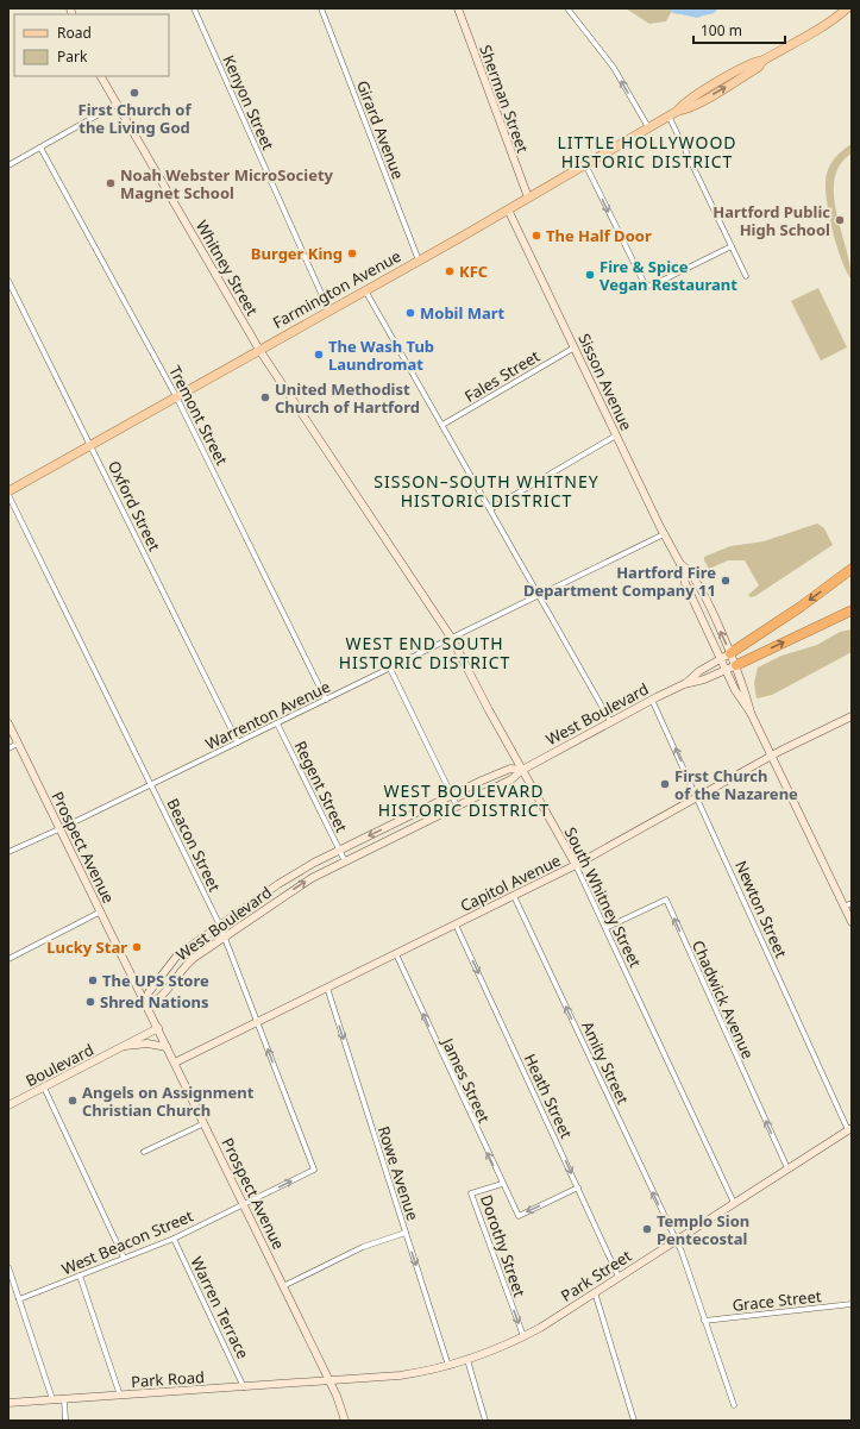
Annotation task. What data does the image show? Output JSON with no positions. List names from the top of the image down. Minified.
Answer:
{"streets":{"main road":["Sherman Street","Whitney Street","Farmington Avenue","Sisson Avenue","West Boulevard","Prospect Avenue","Capitol Avenue","South Whitney Street","Boulevard","Park Street","Park Road"],"street":["Kenyon Street","Girard Avenue","Fales Street","Tremont Street","Oxford Street","Warrenton Avenue","Regent Street","Beacon Street","Newton Street","Chadwick Avenue","Amity Street","James Street","Heath Street","Rowe Avenue","West Beacon Street","Dorothy Street","Grace Street","Warren Terrace"]},"crossings":[["Sherman Street","Farmington Avenue"],["Kenyon Street","Farmington Avenue"],["Girard Avenue","Farmington Avenue"],["Whitney Street","Farmington Avenue"],["Whitney Street","South Whitney Street"],["Farmington Avenue","Sisson Avenue"],["Farmington Avenue","Tremont Street"],["Farmington Avenue","Oxford Street"],["Farmington Avenue","South Whitney Street"],["Fales Street","Sisson Avenue"],["Sisson Avenue","West Boulevard"],["Sisson Avenue","Warrenton Avenue"],["Sisson Avenue","Capitol Avenue"],["Tremont Street","Warrenton Avenue"],["Oxford Street","Warrenton Avenue"],["West Boulevard","Regent Street"],["West Boulevard","Beacon Street"],["West Boulevard","Prospect Avenue"],["West Boulevard","South Whitney Street"],["West Boulevard","Newton Street"],["Warrenton Avenue","Regent Street"],["Warrenton Avenue","Beacon Street"],["Warrenton Avenue","Prospect Avenue"],["Warrenton Avenue","South Whitney Street"],["Beacon Street","Prospect Avenue"],["Beacon Street","Capitol Avenue"],["Beacon Street","West Beacon Street"],["Prospect Avenue","Capitol Avenue"],["Prospect Avenue","Boulevard"],["Prospect Avenue","West Beacon Street"],["Prospect Avenue","Park Street"],["Prospect Avenue","Park Road"],["Capitol Avenue","South Whitney Street"],["Capitol Avenue","Newton Street"],["Capitol Avenue","Amity Street"],["Capitol Avenue","James Street"],["Capitol Avenue","Heath Street"],["Capitol Avenue","Rowe Avenue"],["South Whitney Street","Chadwick Avenue"],["South Whitney Street","Park Street"],["Newton Street","Park Street"],["Chadwick Avenue","Park Street"],["Amity Street","Park Street"],["Amity Street","Grace Street"],["James Street","Heath Street"],["James Street","Dorothy Street"],["Heath Street","Park Street"],["Rowe Avenue","Park Street"],["West Beacon Street","Warren Terrace"],["Dorothy Street","Park Street"],["Park Street","Park Road"],["Warren Terrace","Park Road"]],"one_way":["Chadwick Avenue","Amity Street","James Street","Heath Street","Rowe Avenue","Dorothy Street"],"districts":["LITTLE HOLLYWOOD HISTORIC DISTRICT","SISSON–SOUTH WHITNEY HISTORIC DISTRICT","WEST END SOUTH HISTORIC DISTRICT","WEST BOULEVARD HISTORIC DISTRICT"],"places":["First Church of the Living God","Noah Webster MicroSociety Magnet School","Hartford Public High School","The Half Door","Burger King","KFC","Fire & Spice Vegan Restaurant","Mobil Mart","The Wash Tub Laundromat","United Methodist Church of Hartford","Hartford Fire Department Company 11","First Church of the Nazarene","Lucky Star","The UPS Store","Shred Nations","Angels on Assignment Christian Church","Templo Sion Pentecostal"],"legend":["Road","Park"],"scale_bar":"100 m"}
